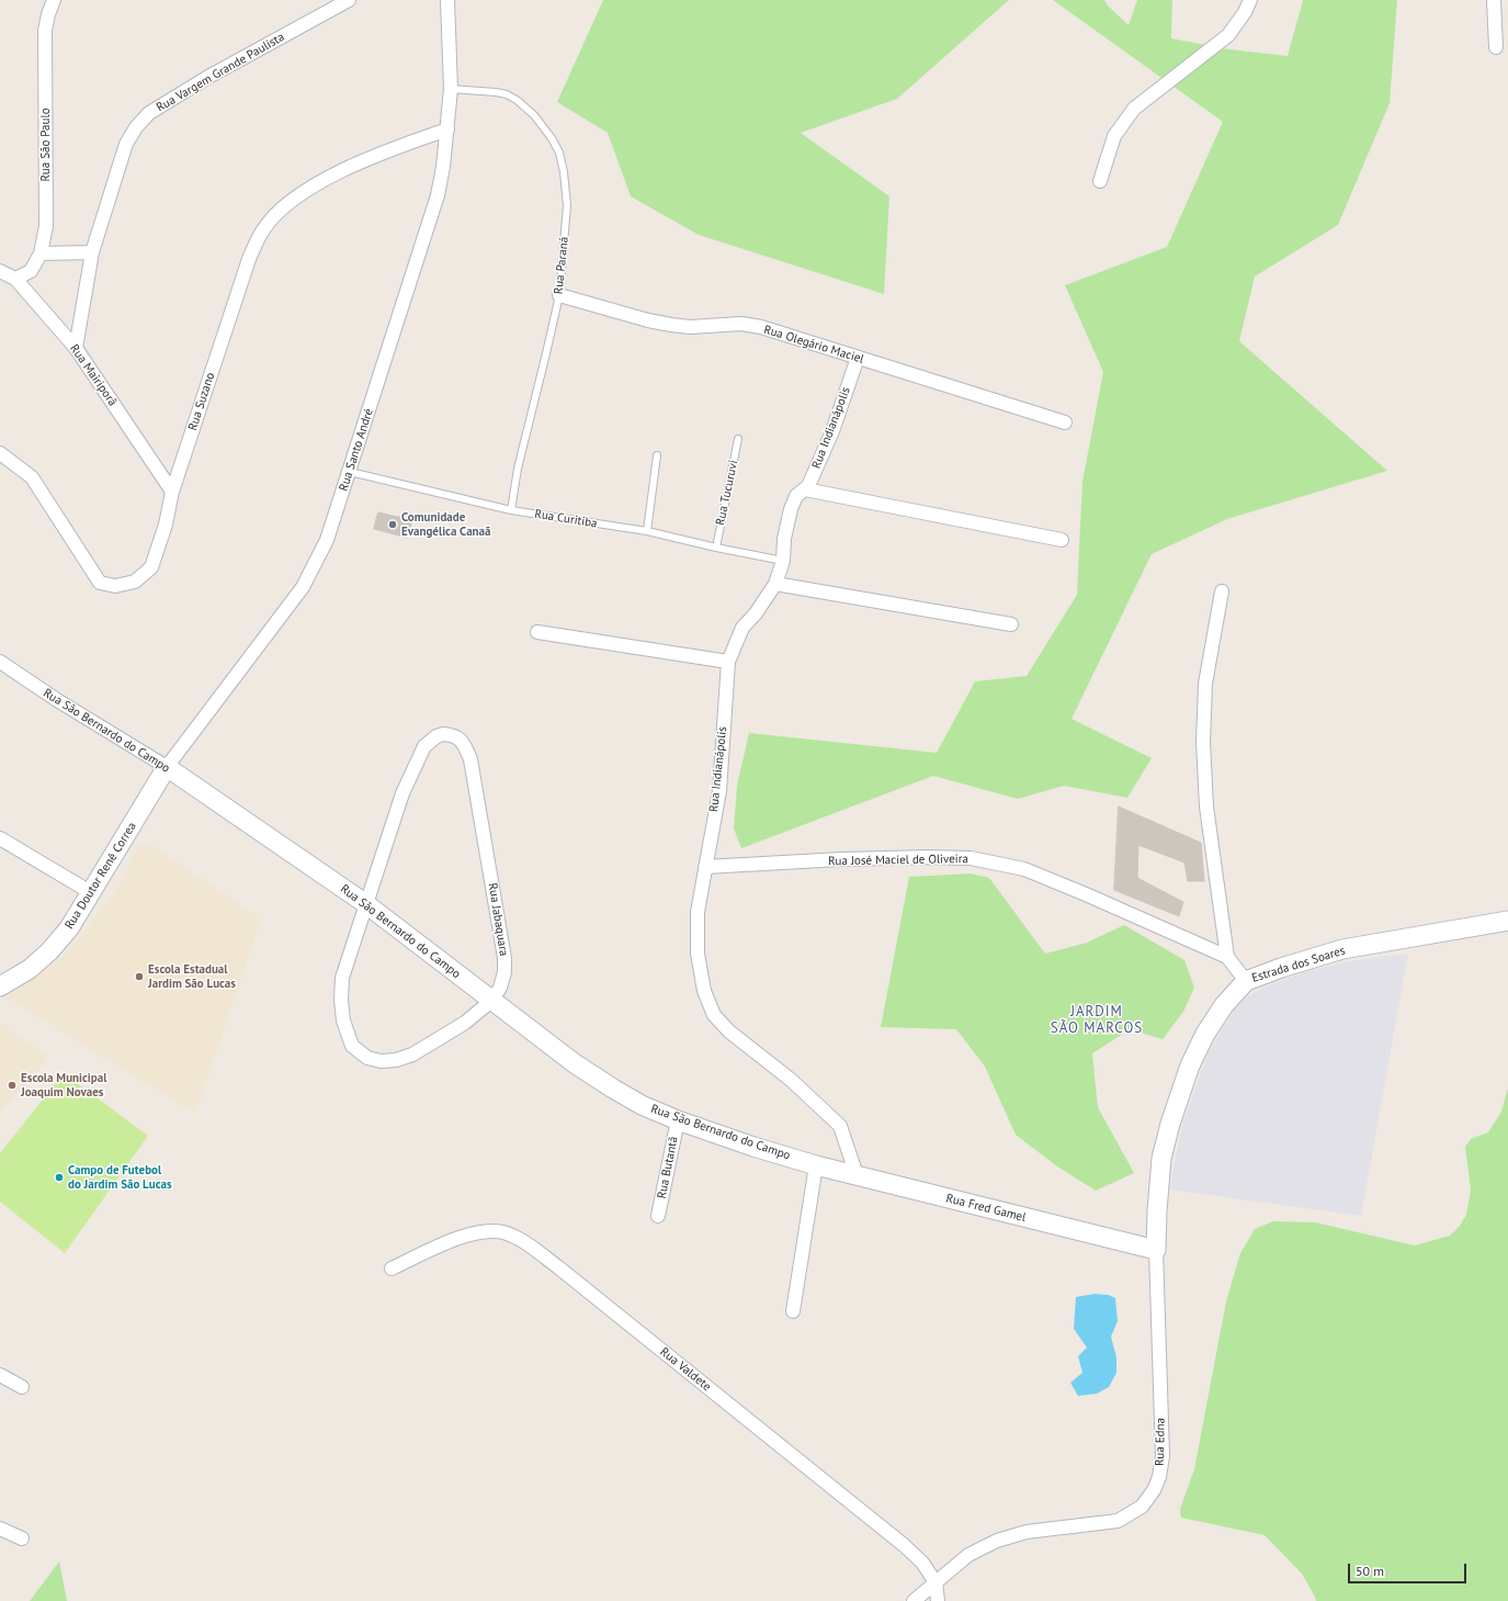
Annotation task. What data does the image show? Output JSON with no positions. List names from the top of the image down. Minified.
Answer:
{"streets":{"street":["Rua Vargem Grande Paulista","Rua São Paulo","Rua Olegário Maciel","Rua Mairiporã","Rua Suzano","Rua Indianápolis","Rua Santo André","Rua São Bernardo do Campo","Rua José Maciel de Oliveira","Rua Doutor Renê Correa","Rua Jabaquara","Estrada dos Soares","Rua Butantã","Rua Fred Gamel","Rua Valdete","Rua Edna"],"lane":["Rua Paraná","Rua Tucuruvi","Rua Curitiba"]},"crossings":[["Rua Vargem Grande Paulista","Rua Mairiporã"],["Rua São Paulo","Rua Mairiporã"],["Rua Paraná","Rua Olegário Maciel"],["Rua Paraná","Rua Santo André"],["Rua Paraná","Rua Curitiba"],["Rua Olegário Maciel","Rua Indianápolis"],["Rua Mairiporã","Rua Suzano"],["Rua Suzano","Rua Santo André"],["Rua Indianápolis","Rua Curitiba"],["Rua Indianápolis","Rua José Maciel de Oliveira"],["Rua Indianápolis","Rua Fred Gamel"],["Rua Santo André","Rua Curitiba"],["Rua Santo André","Rua São Bernardo do Campo"],["Rua Santo André","Rua Doutor Renê Correa"],["Rua Tucuruvi","Rua Curitiba"],["Rua São Bernardo do Campo","Rua Doutor Renê Correa"],["Rua São Bernardo do Campo","Rua Jabaquara"],["Rua São Bernardo do Campo","Rua Butantã"],["Rua São Bernardo do Campo","Rua Fred Gamel"],["Rua José Maciel de Oliveira","Estrada dos Soares"],["Estrada dos Soares","Rua Fred Gamel"],["Estrada dos Soares","Rua Edna"],["Rua Fred Gamel","Rua Edna"],["Rua Valdete","Rua Edna"]],"districts":["JARDIM SÃO MARCOS"],"places":["Comunidade Evangélica Canaã","Escola Estadual Jardim São Lucas","Escola Municipal Joaquim Novaes","Campo de Futebol do Jardim São Lucas"],"scale_bar":"50 m"}
